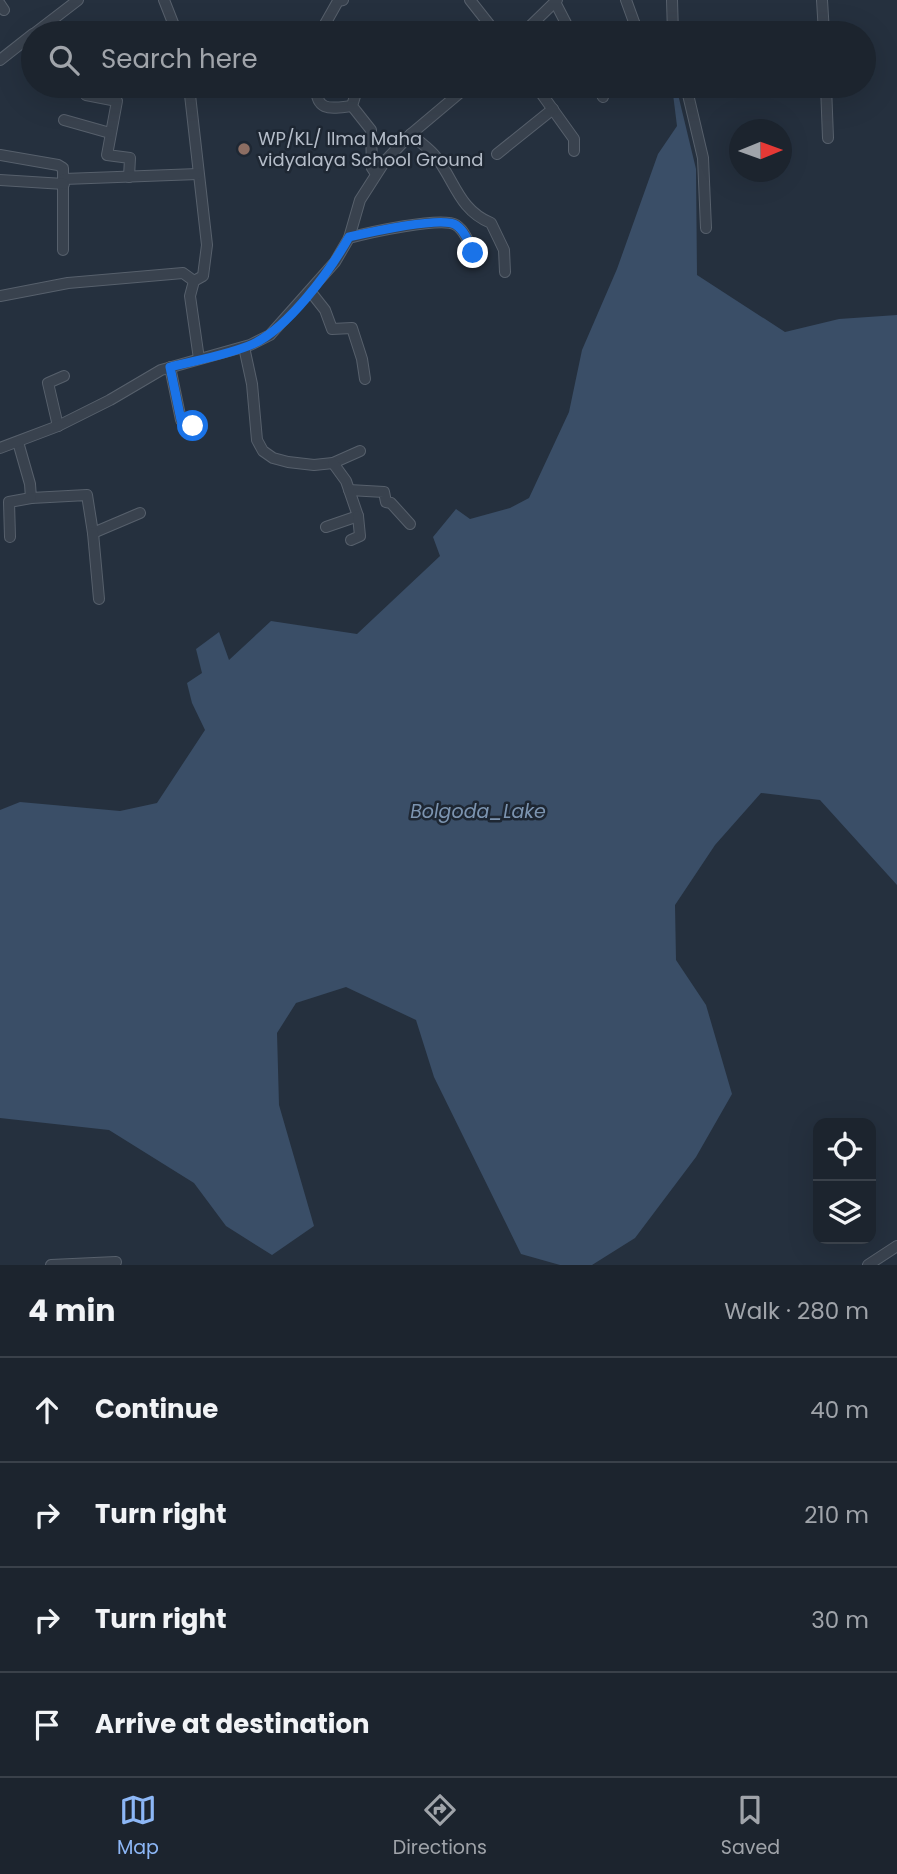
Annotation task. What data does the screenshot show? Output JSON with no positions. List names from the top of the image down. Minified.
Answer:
{"water":["Bolgoda_Lake"],"places":["WP/KL/ Ilma Maha vidyalaya School Ground"],"north":"right","page":{"search":"Search here","heading":["4 min","Walk · 280 m"],"list":[["Continue","40 m"],["Turn right","210 m"],["Turn right","30 m"],"Arrive at destination"],"nav":["Map","Directions","Saved"]}}
